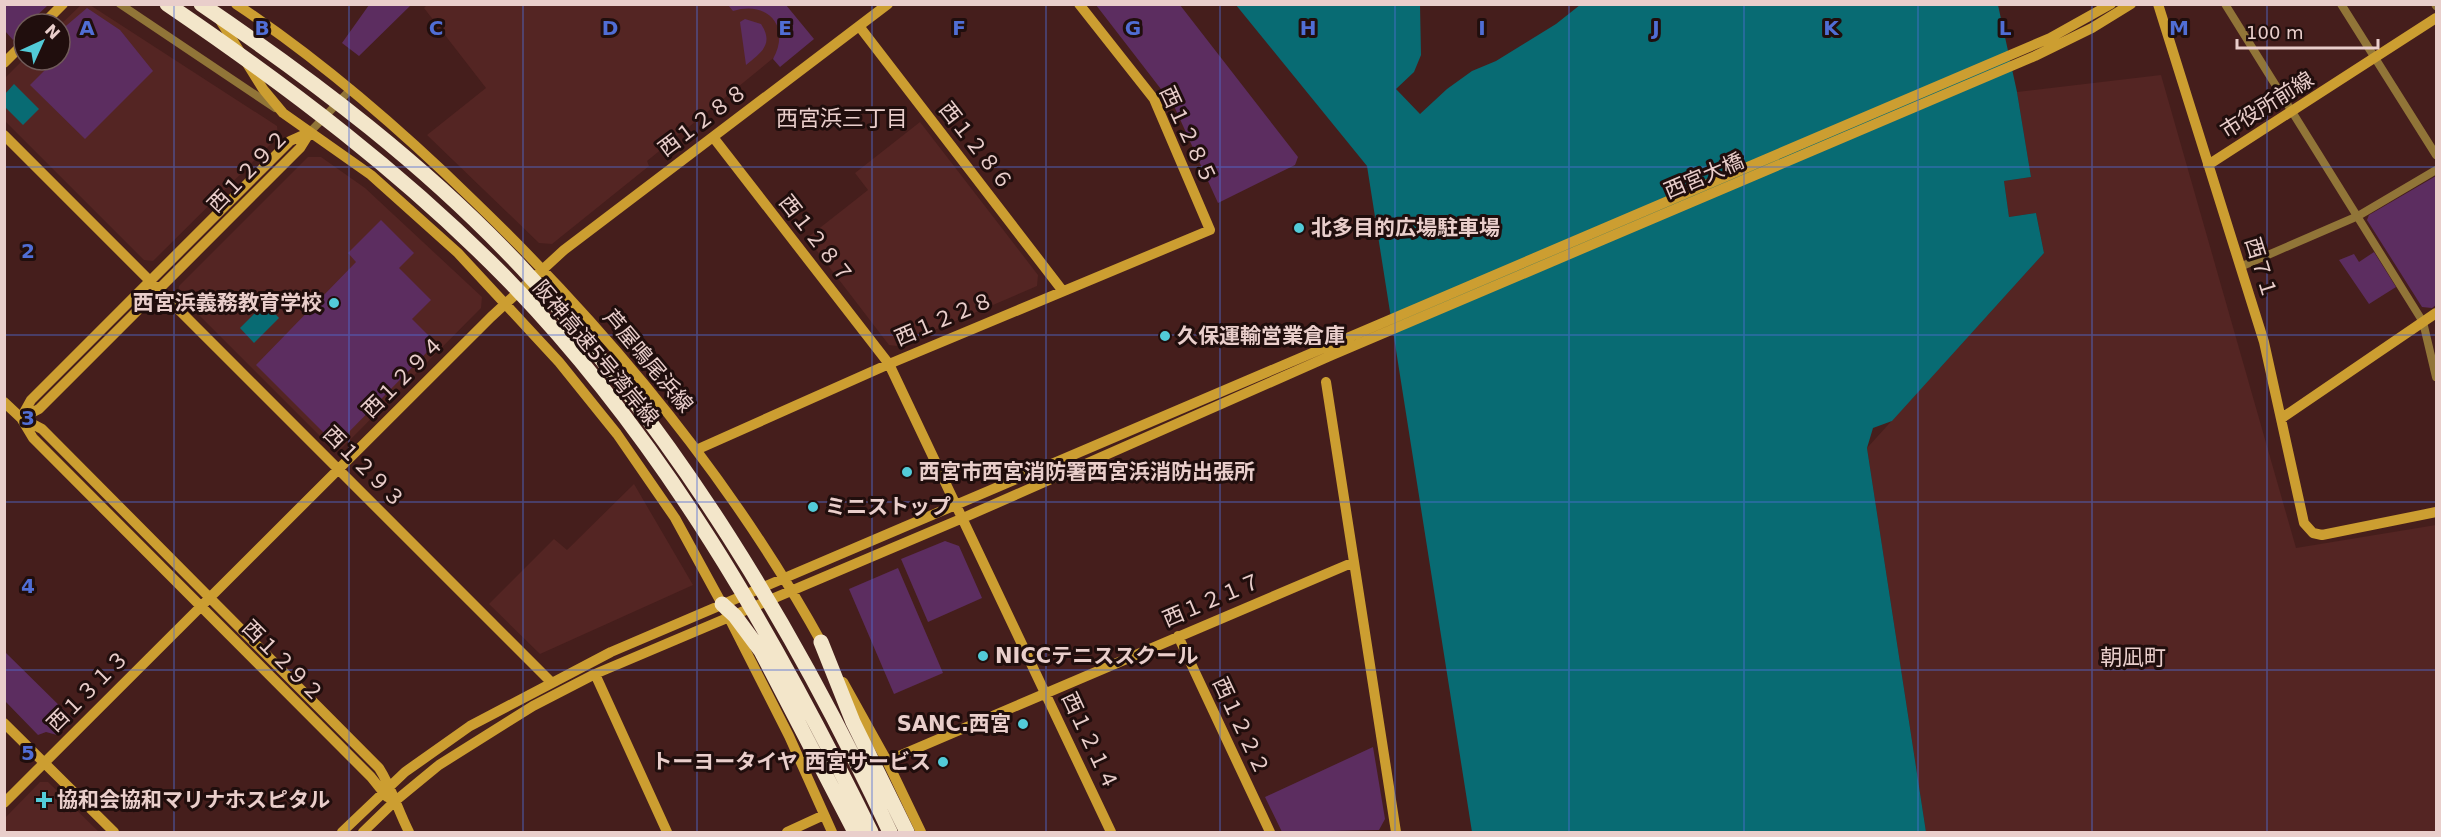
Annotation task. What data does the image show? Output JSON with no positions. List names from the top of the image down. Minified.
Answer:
{"streets":{"highway":["阪神高速5号湾岸線"],"street":["市役所前線","西１２８８","西１２８５","西１２８６","西１２９２","西宮大橋","西１２８７","西７１","西１２２８","芦屋鳴尾浜線","西１２９４","西１２９３","西１２１７","西１３１３","西１２２２","西１２１４"]},"crossings":[["市役所前線","西７１"],["西１２８８","西１２８６"],["西１２８８","西１２８７"],["西１２８８","芦屋鳴尾浜線"],["西１２８８","西１２９４"],["西１２８５","西１２２８"],["西１２８６","西１２２８"],["西１２９２","西１２９４"],["西１２９２","西１２９３"],["西１２９２","西１３１３"],["西１２８７","西１２２８"],["西１２８７","西１２１４"],["西１２２８","芦屋鳴尾浜線"],["芦屋鳴尾浜線","西１２１７"],["西１２９４","西１２９３"],["西１２９４","西１３１３"],["西１２１７","西１２２２"],["西１２１７","西１２１４"]],"districts":["西宮浜三丁目","朝凪町"],"places":{"other":["北多目的広場駐車場","西宮浜義務教育学校","久保運輸営業倉庫","西宮市西宮消防署西宮浜消防出張所","ミニストップ","NICCテニススクール","SANC.西宮","トーヨータイヤ 西宮サービス"],"health":["協和会協和マリナホスピタル"]},"scale_bar":"100 m","north":"top right","grid":{"columns":["A","B","C","D","E","F","G","H","I","J","K","L","M"],"rows":["2","3","4","5"]}}
